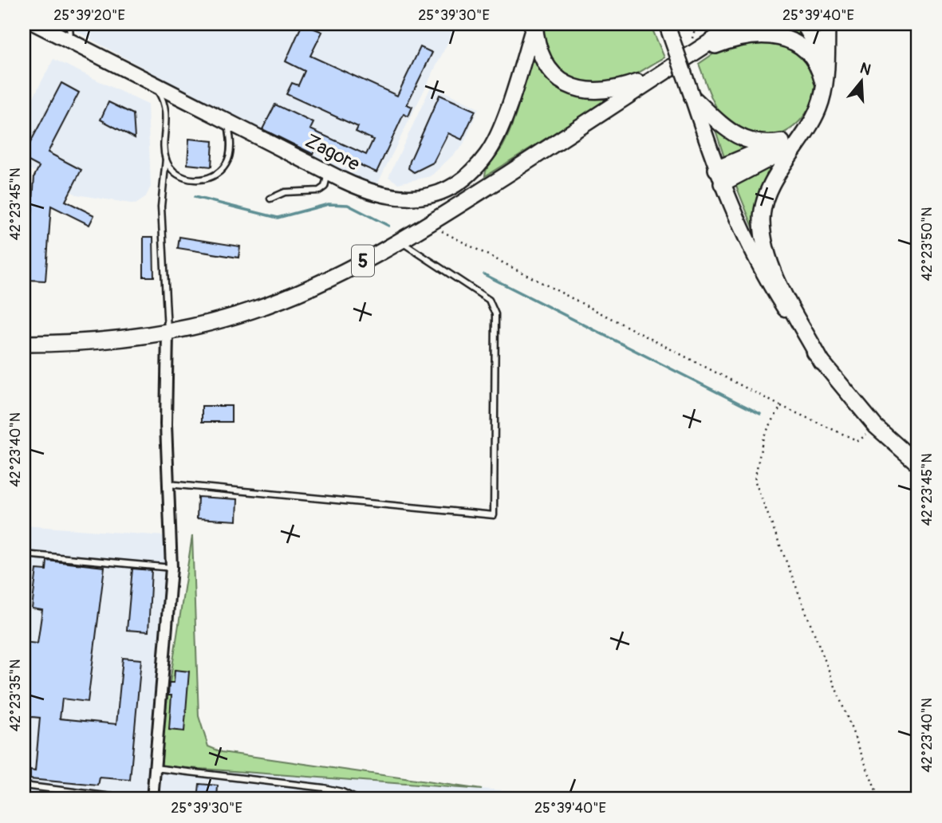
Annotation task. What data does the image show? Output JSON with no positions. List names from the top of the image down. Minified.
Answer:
{"streets":{"main road":["5"],"street":["Zagore"]},"north":"top","coordinates":["25°39'20\"E","25°39'30\"E","25°39'40\"E","42°23'45\"N","42°23'50\"N","42°23'40\"N","42°23'35\"N"]}
